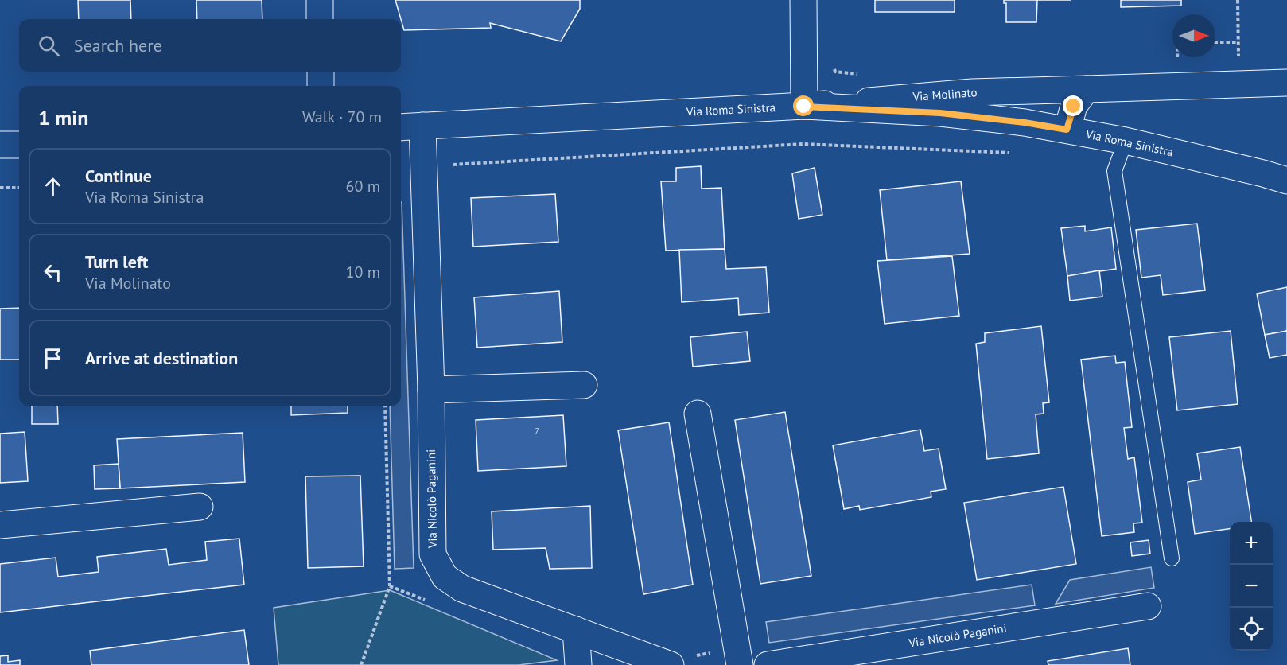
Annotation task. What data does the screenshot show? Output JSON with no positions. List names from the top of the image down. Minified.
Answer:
{"streets":{"street":["Via Molinato","Via Roma Sinistra","Via Nicolò Paganini"]},"crossings":[["Via Molinato","Via Roma Sinistra"],["Via Roma Sinistra","Via Nicolò Paganini"]],"house_numbers":["7"],"north":"right","page":{"search":"Search here","heading":["1 min","Walk · 70 m"],"list":[["Continue","Via Roma Sinistra","60 m"],["Turn left","Via Molinato","10 m"],"Arrive at destination"],"map_buttons":["+","−"]}}
